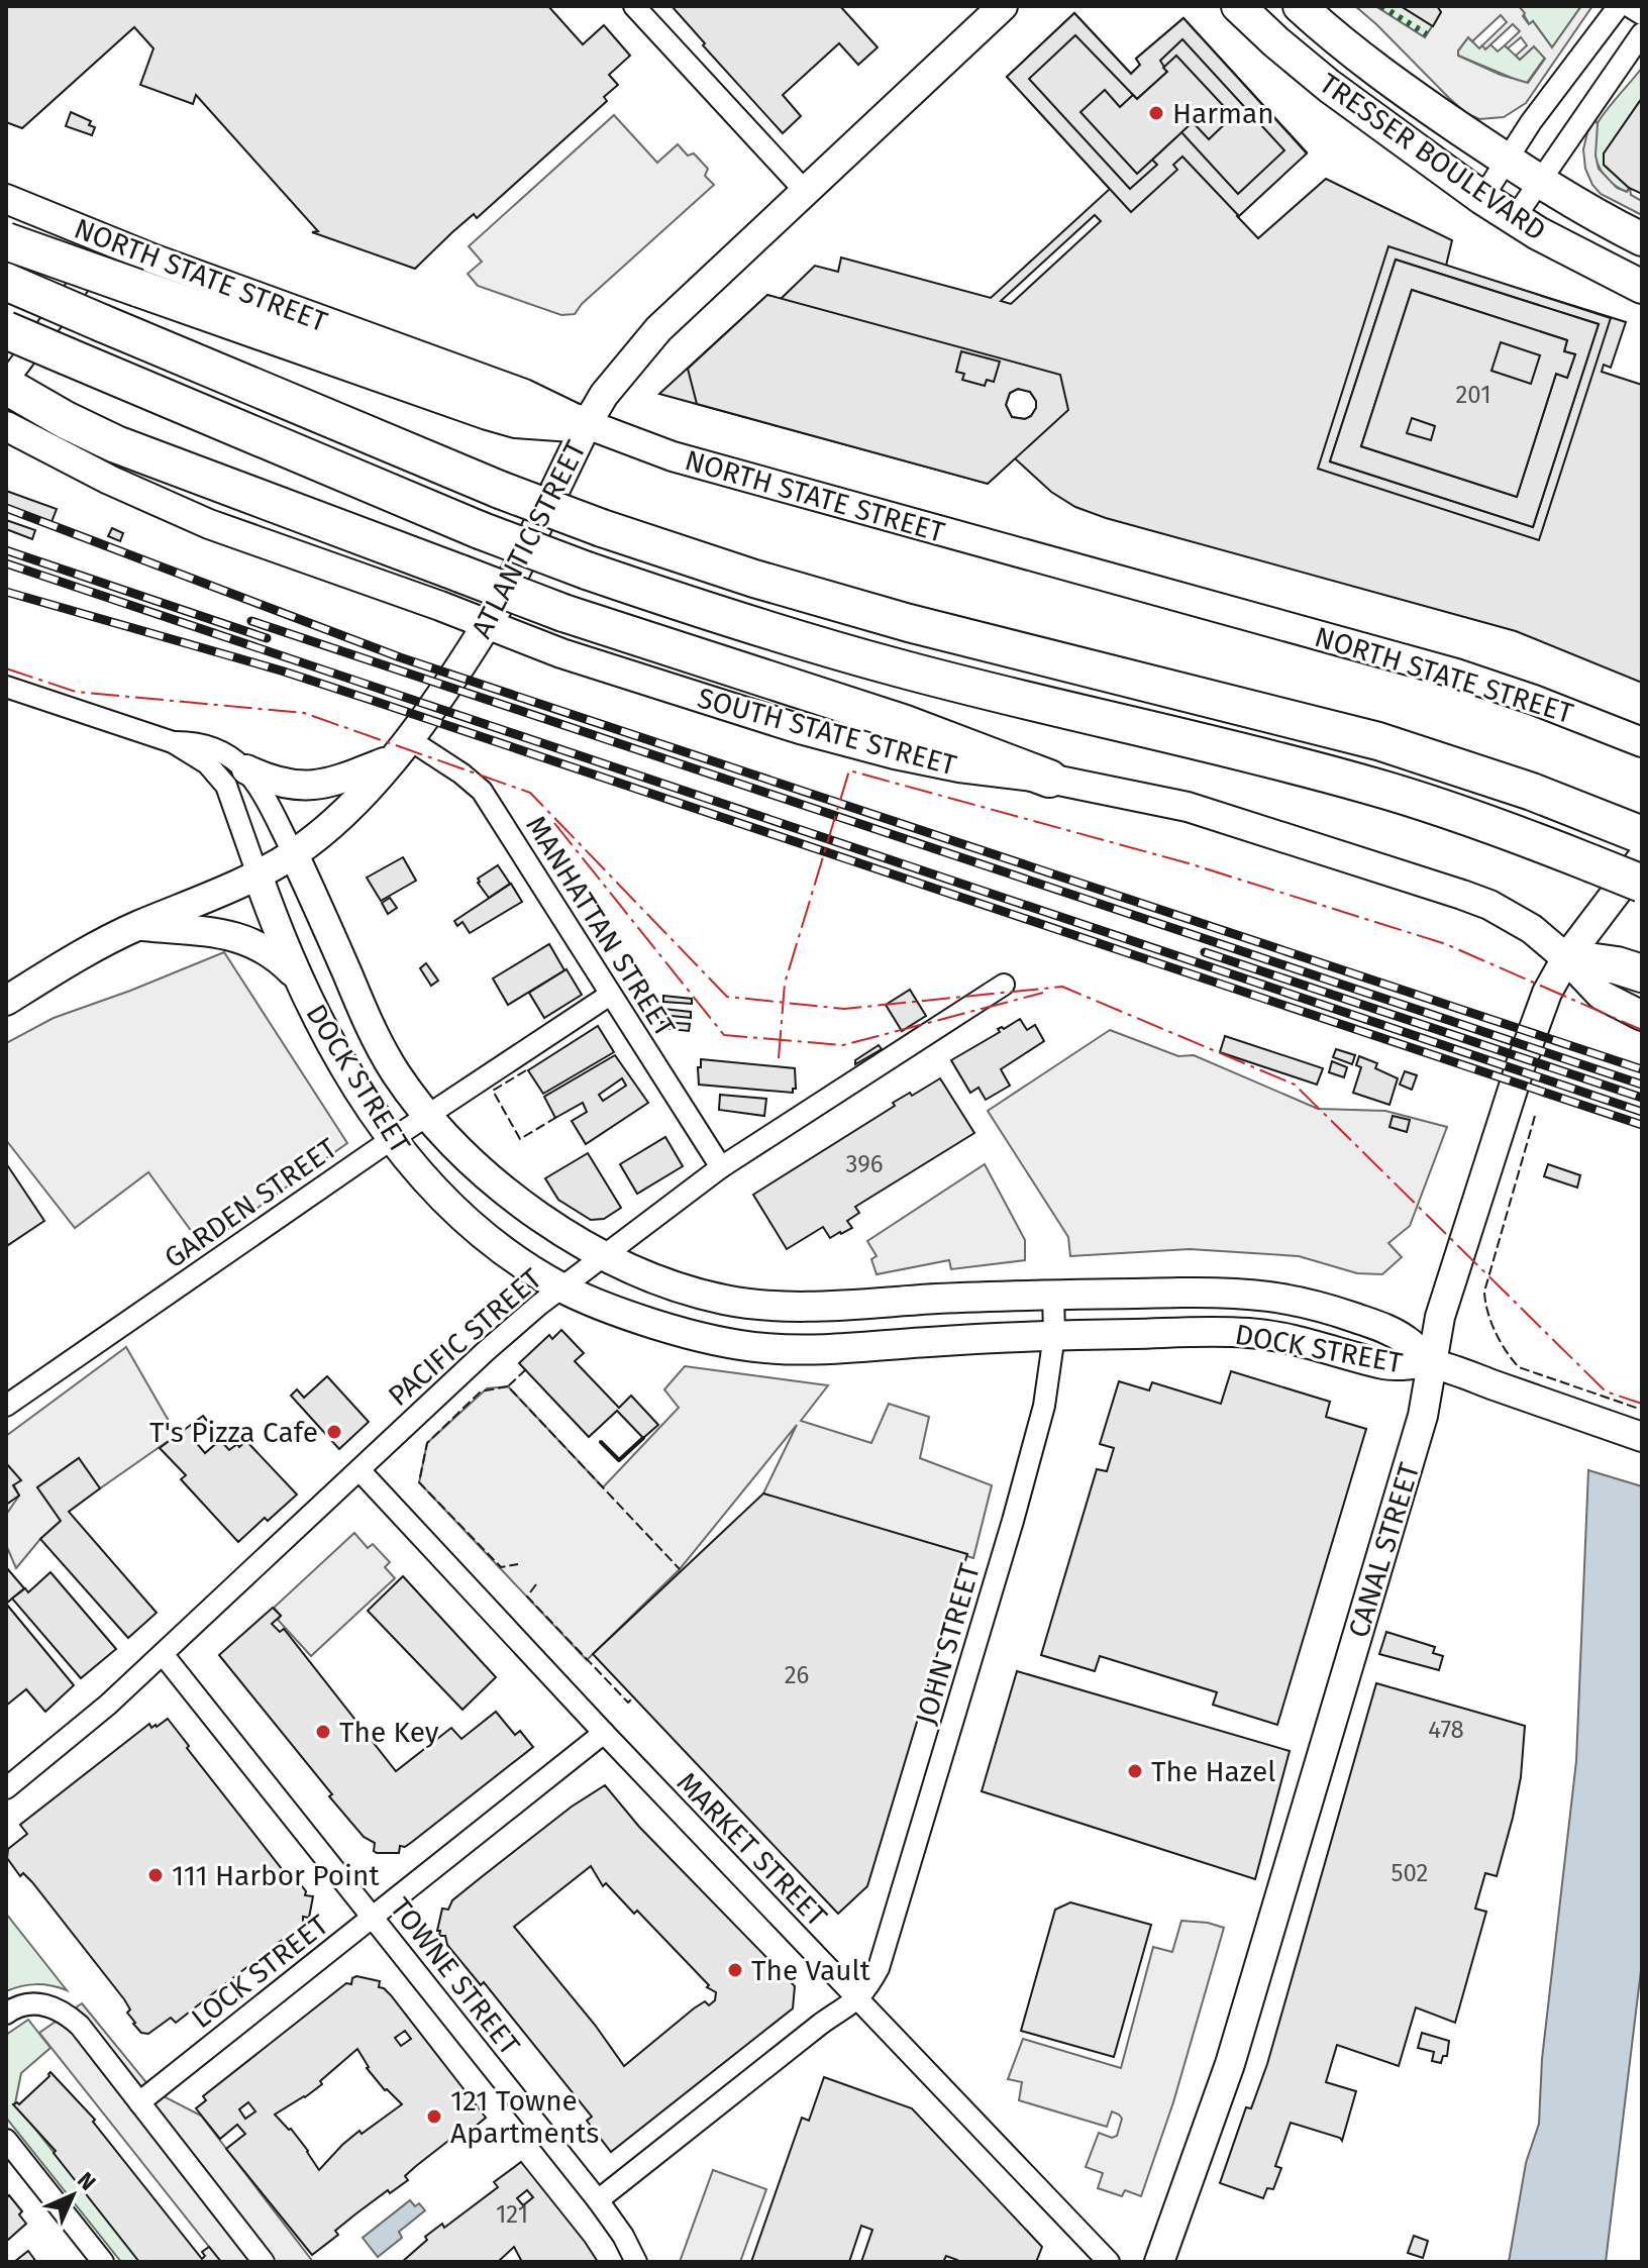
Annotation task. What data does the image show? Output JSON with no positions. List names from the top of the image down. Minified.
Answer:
{"streets":{"main road":["TRESSER BOULEVARD"],"street":["NORTH STATE STREET","ATLANTIC STREET","SOUTH STATE STREET","MANHATTAN STREET","DOCK STREET","GARDEN STREET","PACIFIC STREET","CANAL STREET","JOHN STREET","MARKET STREET","LOCK STREET","TOWNE STREET"]},"crossings":[["NORTH STATE STREET","ATLANTIC STREET"],["ATLANTIC STREET","SOUTH STATE STREET"],["ATLANTIC STREET","MANHATTAN STREET"],["ATLANTIC STREET","DOCK STREET"],["SOUTH STATE STREET","CANAL STREET"],["MANHATTAN STREET","GARDEN STREET"],["MANHATTAN STREET","PACIFIC STREET"],["DOCK STREET","GARDEN STREET"],["DOCK STREET","PACIFIC STREET"],["DOCK STREET","CANAL STREET"],["DOCK STREET","JOHN STREET"],["PACIFIC STREET","MARKET STREET"],["PACIFIC STREET","TOWNE STREET"],["JOHN STREET","MARKET STREET"],["MARKET STREET","LOCK STREET"],["LOCK STREET","TOWNE STREET"]],"places":["Harman","T's Pizza Cafe","The Key","The Hazel","111 Harbor Point","The Vault","121 Towne Apartments"],"house_numbers":["201","396","26","478","502","121"],"north":"top right"}
